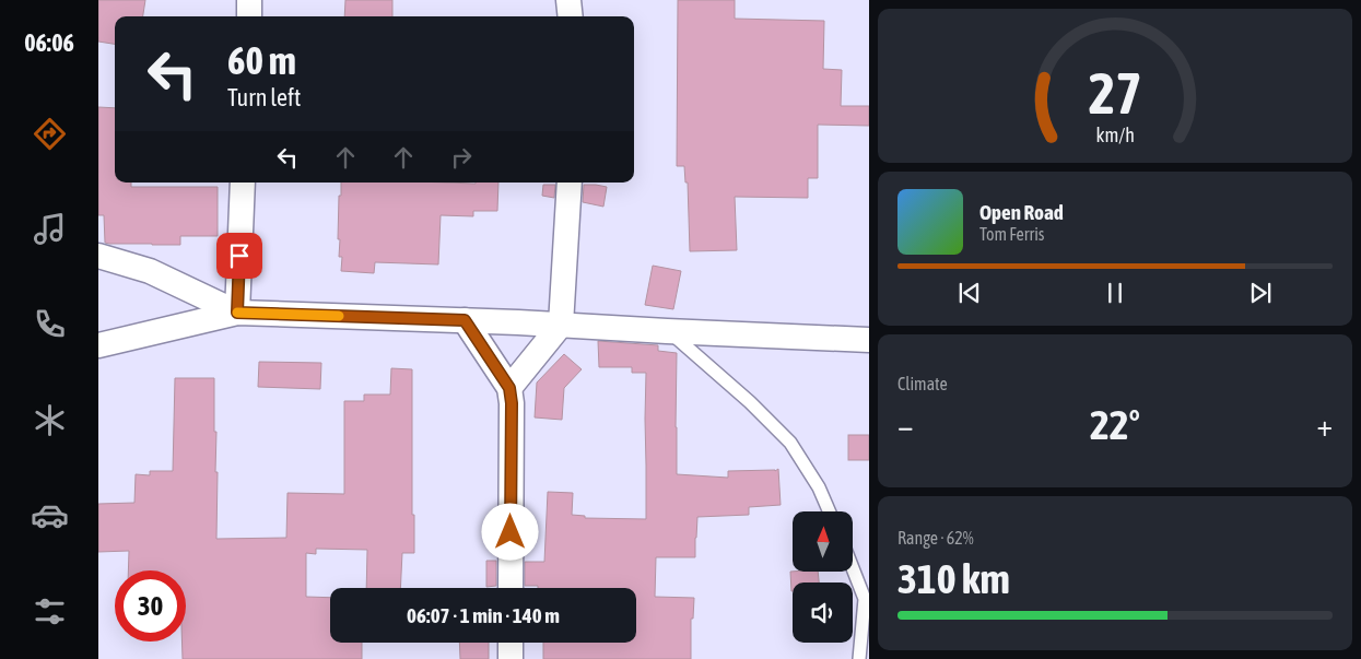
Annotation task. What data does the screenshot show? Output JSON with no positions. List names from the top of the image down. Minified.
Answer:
{"north":"top","page":{"tabs":"06:06","turn":["60 m","Turn left"],"song":["Open Road","Tom Ferris"],"tile":["Climate",["Range · 62%","310 km"]],"heat":["−","22°","+"],"limit":"30","trip":"06:07 · 1 min · 140 m","gauge":["27","km/h"]}}
